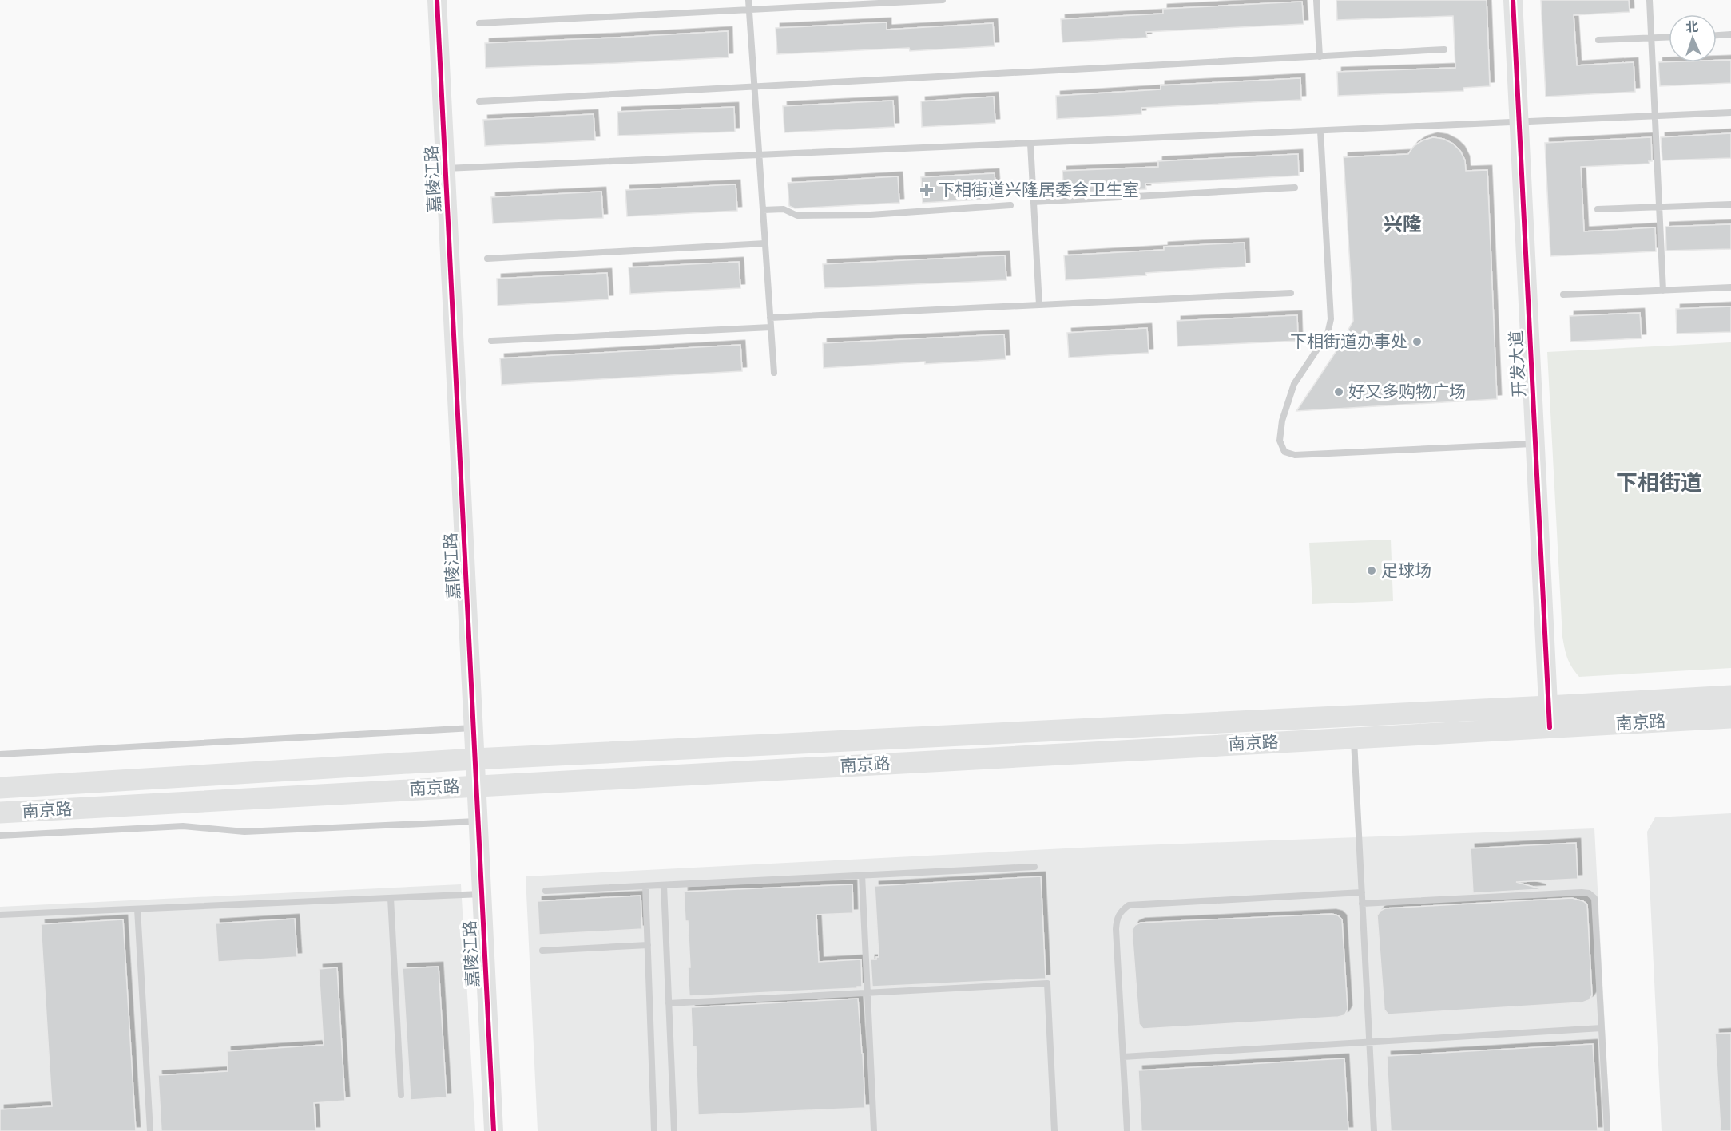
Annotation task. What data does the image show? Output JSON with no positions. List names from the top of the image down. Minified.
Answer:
{"streets":{"main road":["南京路"],"street":["嘉陵江路","开发大道"]},"crossings":[["嘉陵江路","南京路"],["开发大道","南京路"]],"districts":["兴隆","下相街道"],"places":{"health":["下相街道兴隆居委会卫生室"],"other":["下相街道办事处","好又多购物广场","足球场"]},"north":"top"}
